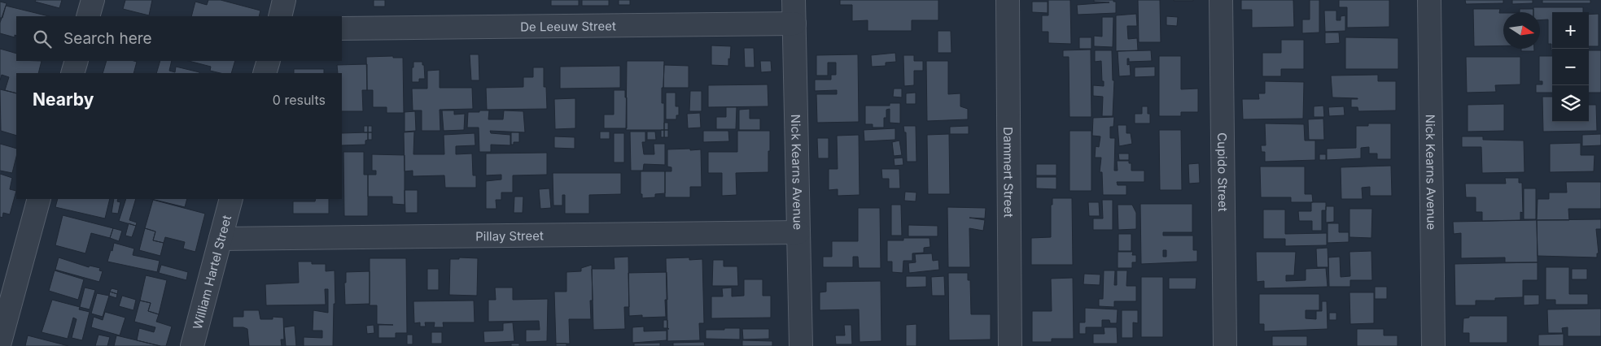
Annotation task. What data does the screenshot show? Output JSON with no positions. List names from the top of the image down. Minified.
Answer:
{"streets":{"street":["De Leeuw Street","Nick Kearns Avenue","Dammert Street","Cupido Street","Pillay Street","William Hartel Street"]},"crossings":[["De Leeuw Street","Nick Kearns Avenue"],["Nick Kearns Avenue","Pillay Street"],["Pillay Street","William Hartel Street"]],"north":"right","page":{"map_buttons":["+","−"],"search":"Search here","heading":["Nearby","0 results"]}}
